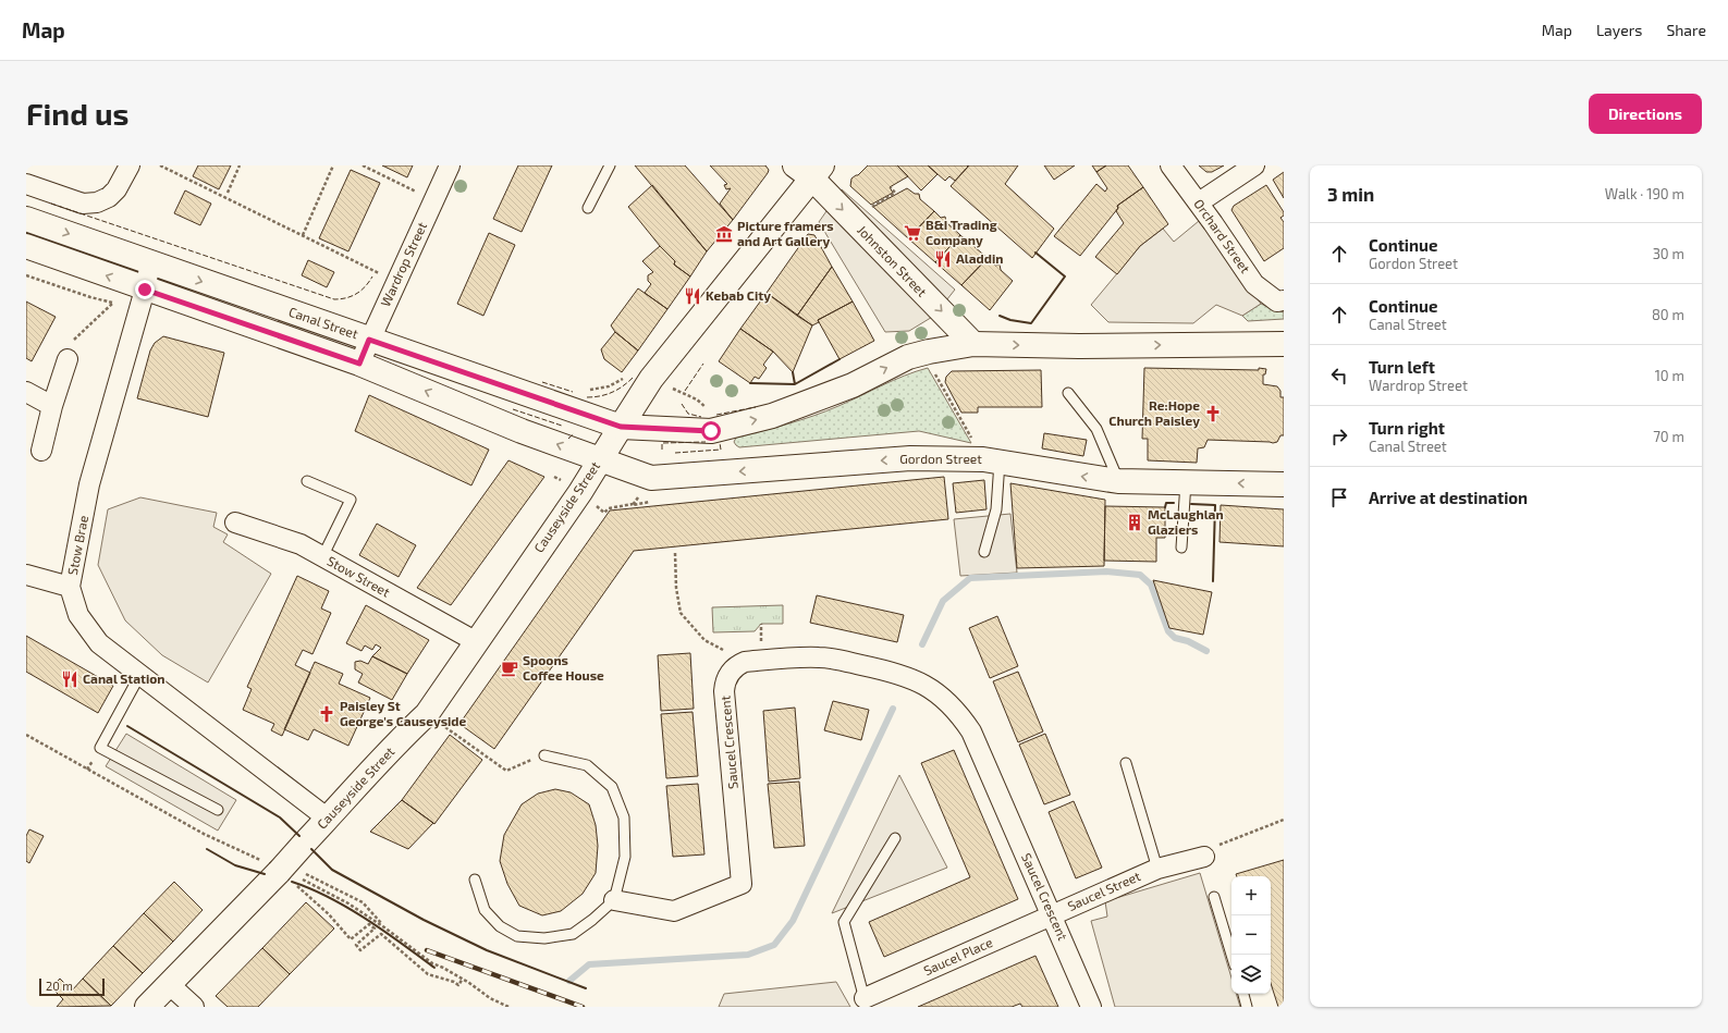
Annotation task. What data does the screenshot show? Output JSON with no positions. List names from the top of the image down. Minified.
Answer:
{"streets":{"main road":["Johnston Street","Canal Street","Gordon Street","Causeyside Street"],"street":["Orchard Street","Wardrop Street","Stow Brae","Stow Street","Saucel Crescent","Saucel Street","Saucel Place"]},"crossings":[["Johnston Street","Causeyside Street"],["Wardrop Street","Canal Street"],["Canal Street","Gordon Street"],["Canal Street","Causeyside Street"],["Canal Street","Stow Brae"],["Gordon Street","Causeyside Street"],["Causeyside Street","Stow Brae"],["Causeyside Street","Stow Street"],["Saucel Crescent","Saucel Street"],["Saucel Crescent","Saucel Place"],["Saucel Street","Saucel Place"]],"one_way":["Johnston Street"],"places":{"supermarket":["B&I Trading Company"],"museum":["Picture framers and Art Gallery"],"restaurant":["Aladdin","Kebab City","Canal Station"],"church":["Re:Hope Church Paisley","Paisley St George's Causeyside"],"building":["McLaughlan Glaziers"],"cafe":["Spoons Coffee House"]},"scale_bar":"20 m","page":{"header":"Map","nav":["Map","Layers","Share"],"buttons":"Directions","title":"Find us","heading":["3 min","Walk · 190 m"],"list":[["Continue","Gordon Street","30 m"],["Continue","Canal Street","80 m"],["Turn left","Wardrop Street","10 m"],["Turn right","Canal Street","70 m"],"Arrive at destination"],"map_buttons":["+","−"],"scale":"20 m"}}
